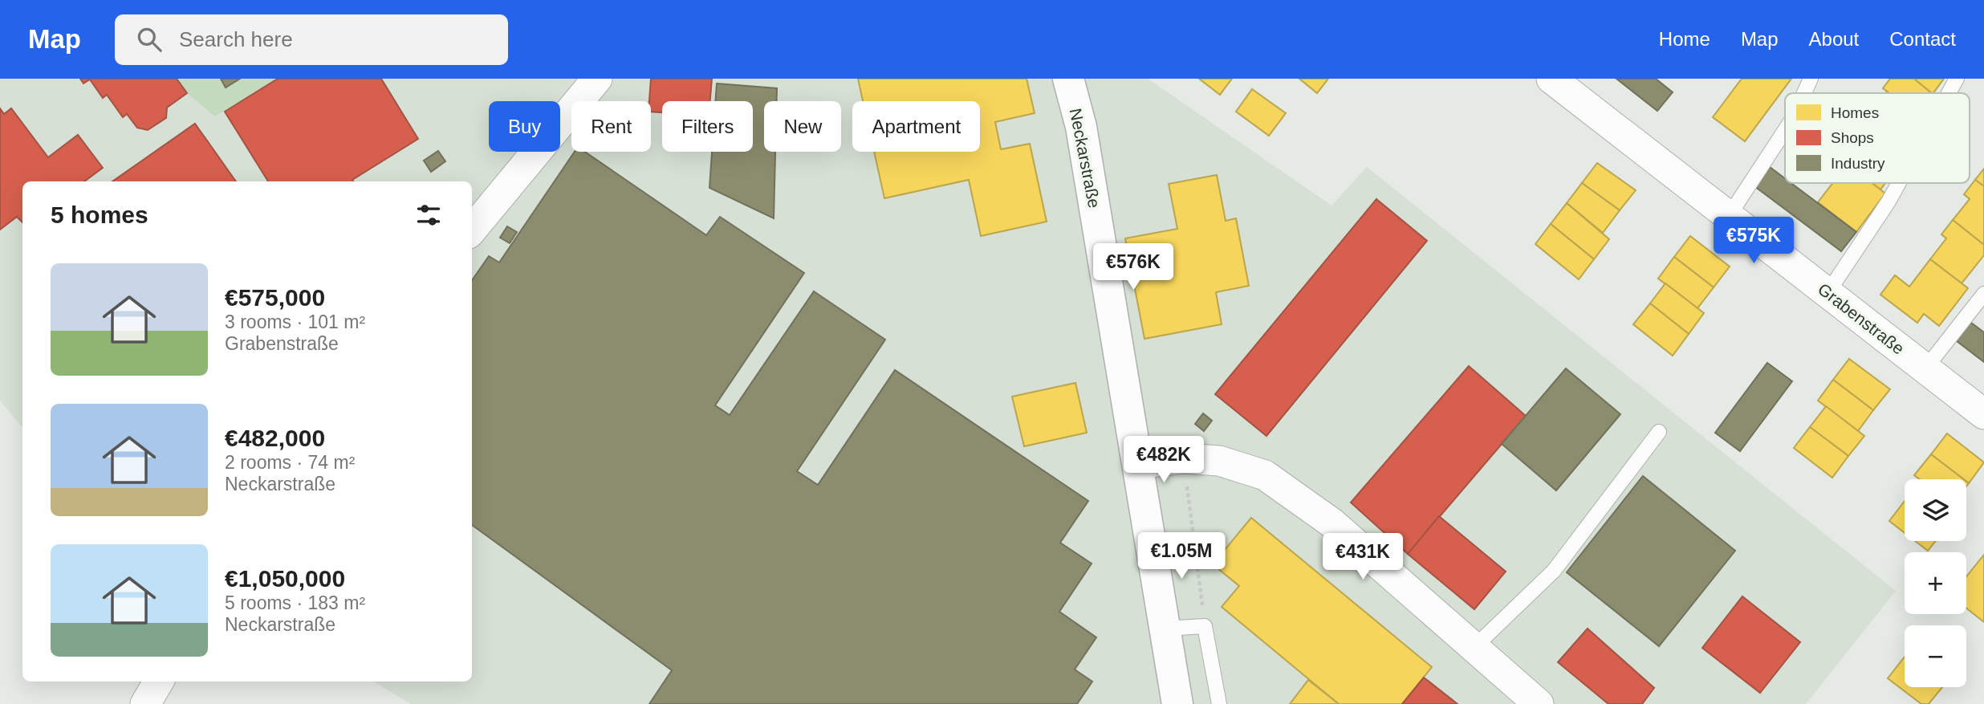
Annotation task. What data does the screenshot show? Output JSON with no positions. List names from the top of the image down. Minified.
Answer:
{"streets":{"main road":["Neckarstraße"],"street":["Grabenstraße"]},"legend":["Homes","Shops","Industry"],"page":{"header":"Map","search":"Search here","nav":["Home","Map","About","Contact"],"chip":["Buy","Rent","Filters","New","Apartment"],"heading":"5 homes","price":["€575K","€576K","€482K","€1.05M","€431K"],"list":[{"name":"€575,000","note":"3 rooms · 101 m² · Grabenstraße"},{"name":"€482,000","note":"2 rooms · 74 m² · Neckarstraße"},{"name":"€1,050,000","note":"5 rooms · 183 m² · Neckarstraße"}],"map_buttons":["+","−"]}}
